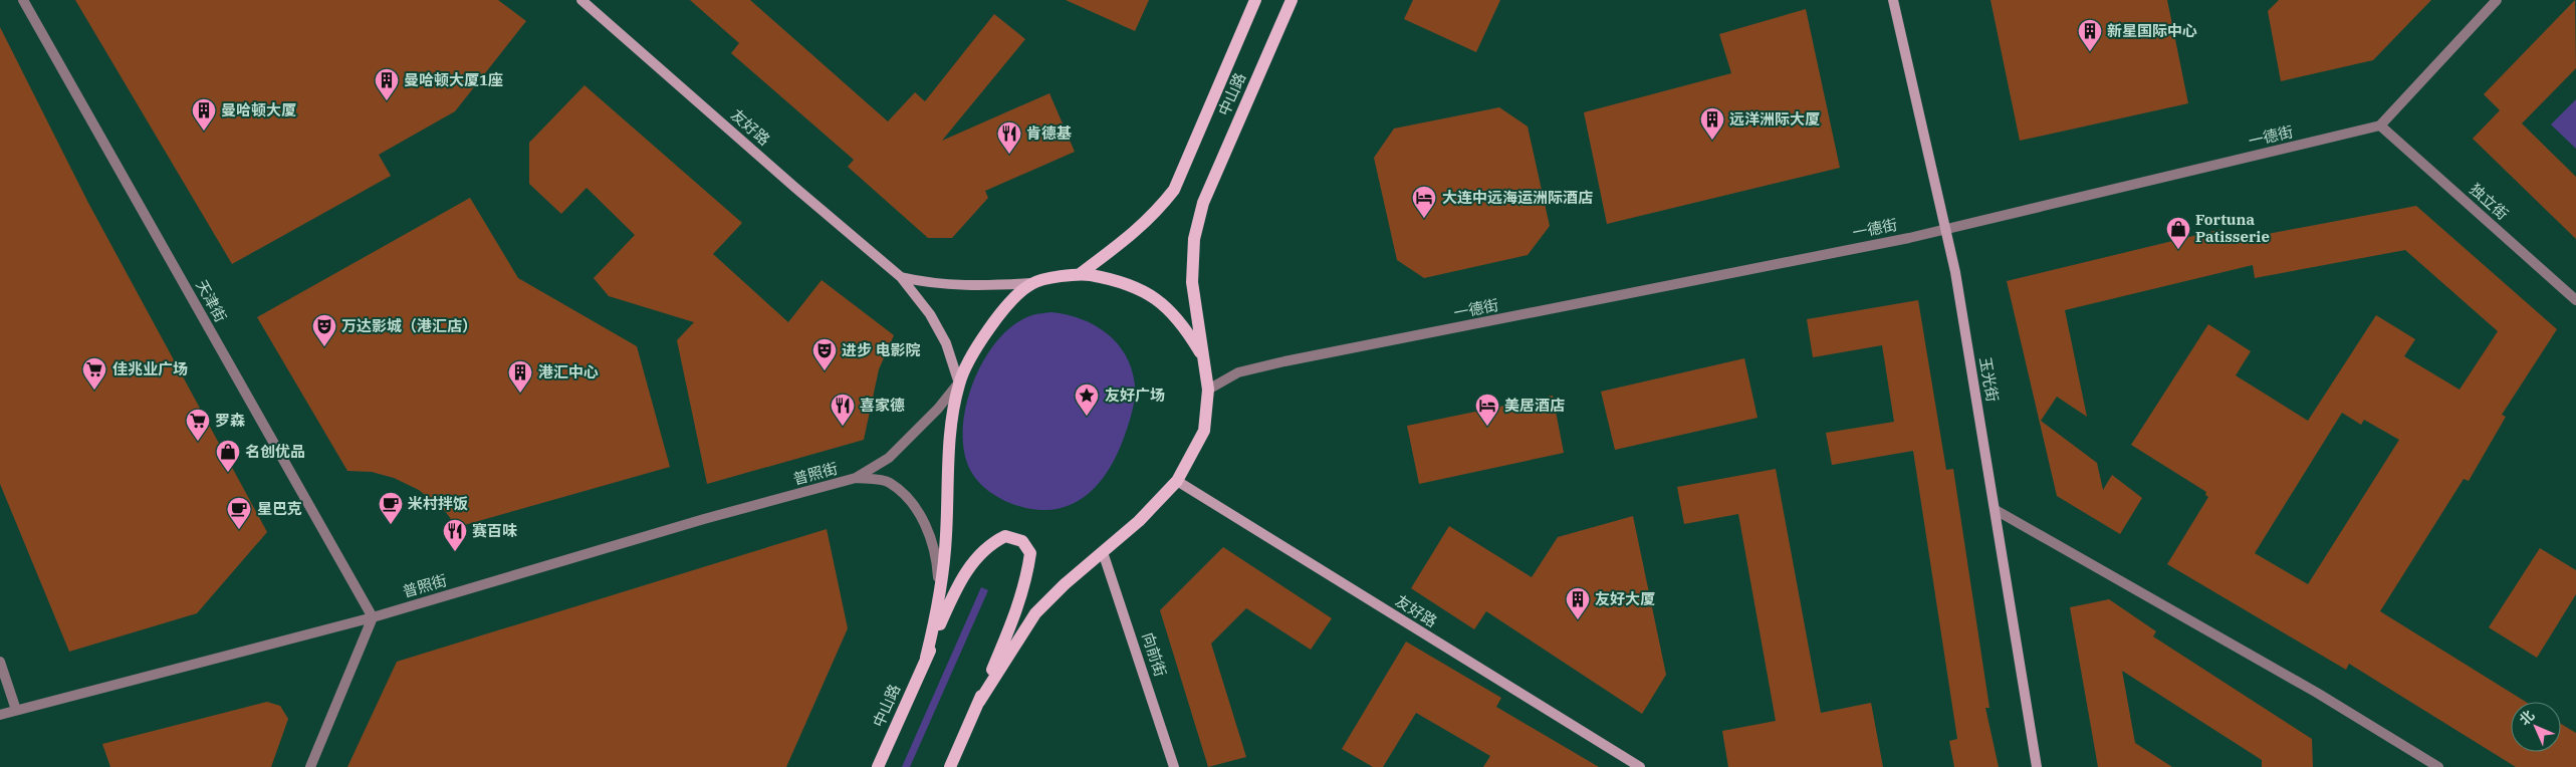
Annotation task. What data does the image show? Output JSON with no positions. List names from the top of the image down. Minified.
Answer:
{"streets":{"main road":["中山路"],"street":["友好路","一德街","独立街","天津街","玉光街","普照街","向前街"]},"crossings":[["中山路","一德街"],["一德街","独立街"],["一德街","玉光街"],["天津街","普照街"]],"places":{"building":["新星国际中心","曼哈顿大厦1座","曼哈顿大厦","远洋洲际大厦","港汇中心","友好大厦"],"restaurant":["肯德基","喜家德","赛百味"],"hotel":["大连中远海运洲际酒店","美居酒店"],"shop":["Fortuna Patisserie","名创优品"],"theatre":["万达影城（港汇店）","进步 电影院"],"supermarket":["佳兆业广场","罗森"],"place":["友好广场"],"cafe":["米村拌饭","星巴克"]},"north":"top left"}
